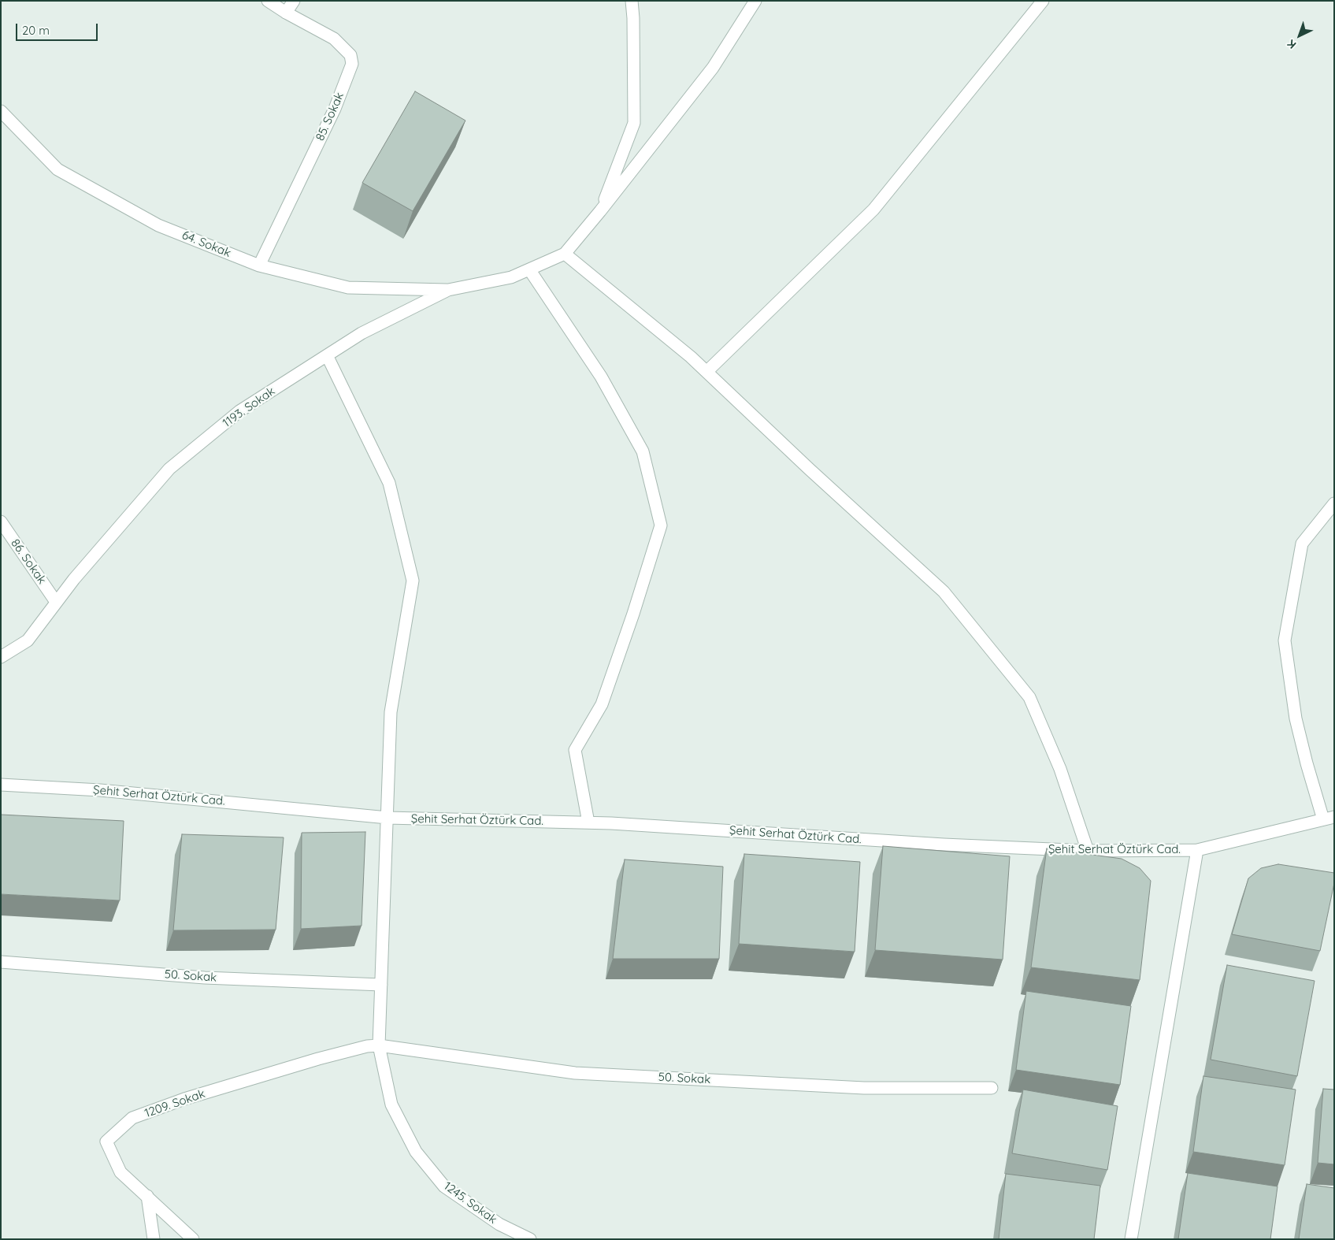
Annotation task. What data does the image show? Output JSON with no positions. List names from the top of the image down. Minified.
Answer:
{"streets":{"street":["85. Sokak","64. Sokak","1193. Sokak","86. Sokak","Şehit Serhat Öztürk Cad.","50. Sokak","1209. Sokak","1245. Sokak"]},"crossings":[["85. Sokak","64. Sokak"],["64. Sokak","1193. Sokak"],["1193. Sokak","86. Sokak"],["1193. Sokak","1245. Sokak"],["Şehit Serhat Öztürk Cad.","1245. Sokak"],["50. Sokak","1209. Sokak"],["50. Sokak","1245. Sokak"],["1209. Sokak","1245. Sokak"]],"scale_bar":"20 m","north":"bottom left"}
